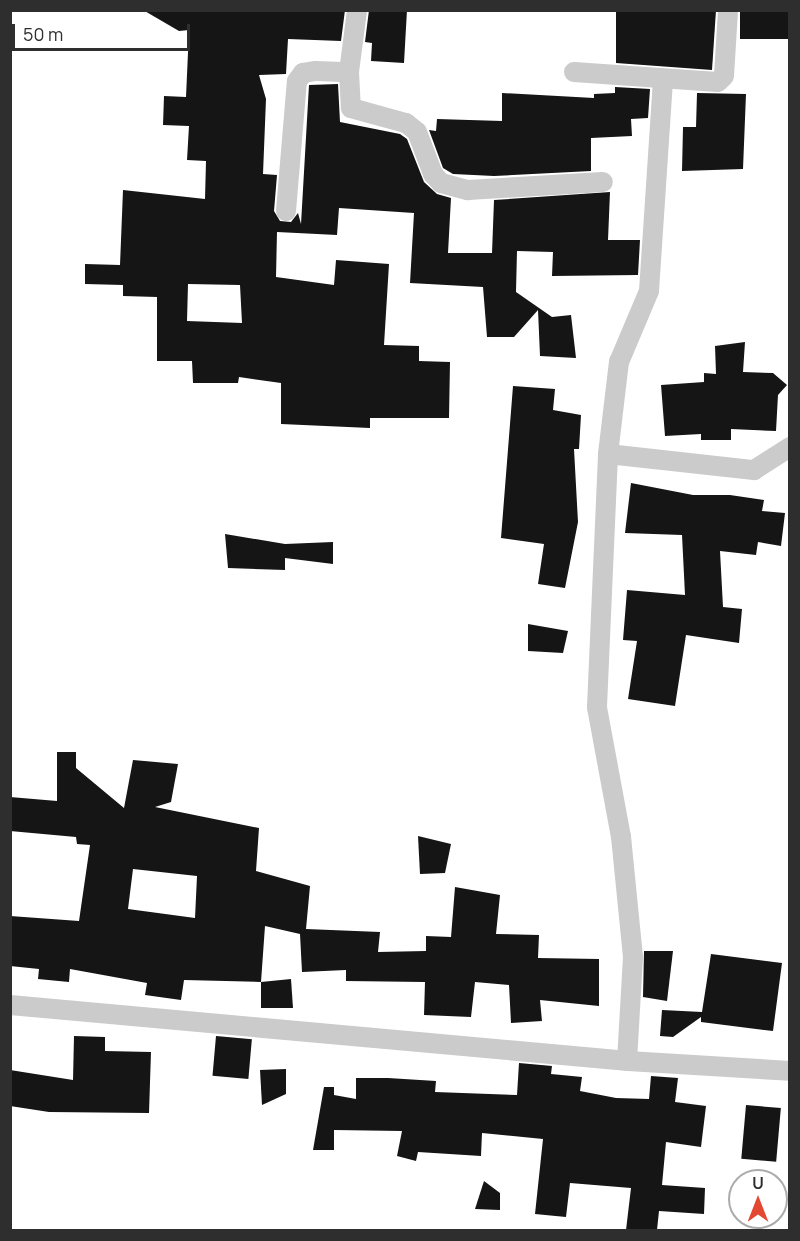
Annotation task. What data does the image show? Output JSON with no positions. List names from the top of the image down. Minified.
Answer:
{"scale_bar":"50 m","north":"top"}
